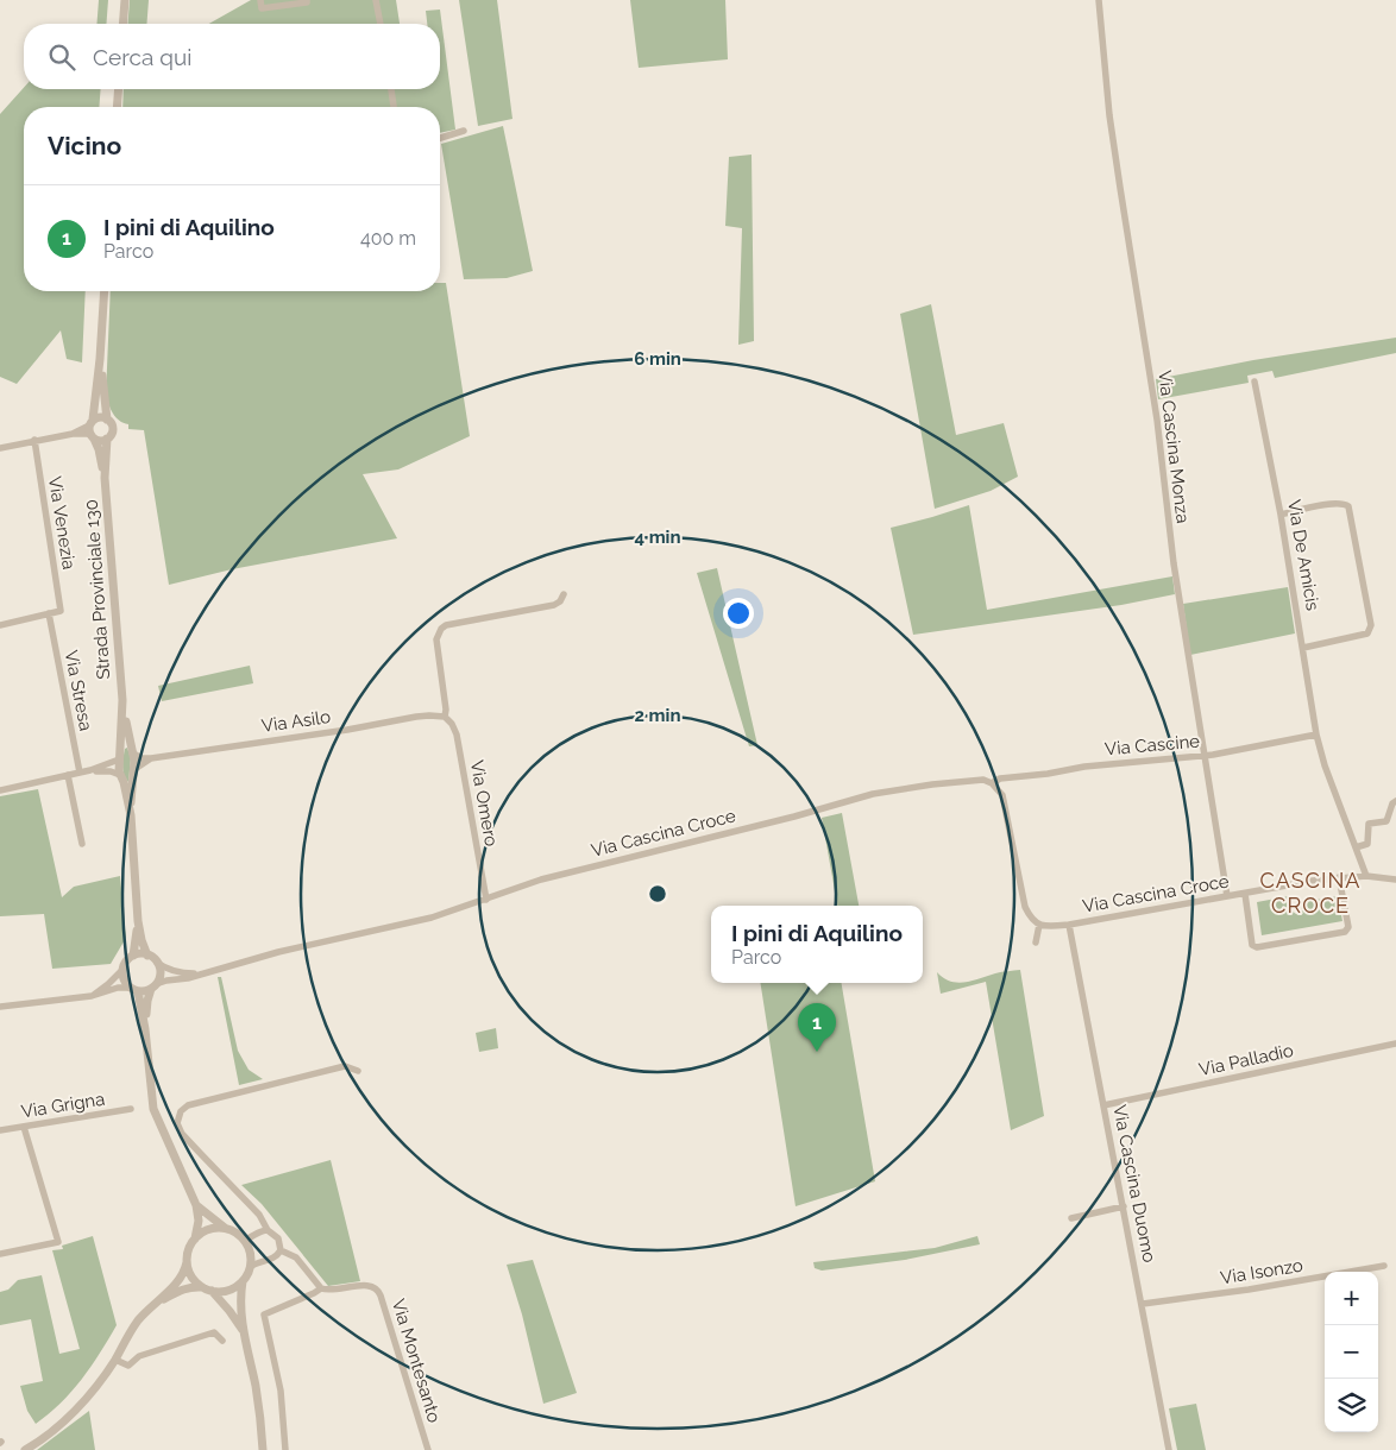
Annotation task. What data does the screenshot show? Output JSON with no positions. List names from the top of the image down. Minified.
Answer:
{"streets":{"street":["Via Cascina Monza","Via Venezia","Via De Amicis","Strada Provinciale 130","Via Stresa","Via Asilo","Via Cascine","Via Omero","Via Cascina Croce","Via Palladio","Via Grigna","Via Cascina Duomo","Via Isonzo","Via Montesanto"]},"crossings":[["Via Cascina Monza","Via Cascine"],["Via Cascina Monza","Via Cascina Croce"],["Via Venezia","Via Stresa"],["Via De Amicis","Via Cascine"],["Via De Amicis","Via Cascina Croce"],["Strada Provinciale 130","Via Asilo"],["Strada Provinciale 130","Via Cascina Croce"],["Via Asilo","Via Omero"],["Via Cascine","Via Cascina Croce"],["Via Omero","Via Cascina Croce"],["Via Cascina Croce","Via Cascina Duomo"],["Via Palladio","Via Cascina Duomo"],["Via Cascina Duomo","Via Isonzo"]],"districts":["CASCINA CROCE"],"page":{"search":"Cerca qui","heading":"Vicino","list":[{"mark":"1","name":"I pini di Aquilino","note":"Parco","value":"400 m"}],"popup":["I pini di Aquilino","Parco"],"pins":"1","map_buttons":["+","−"]},"rings":["6 min","4 min","2 min"]}
